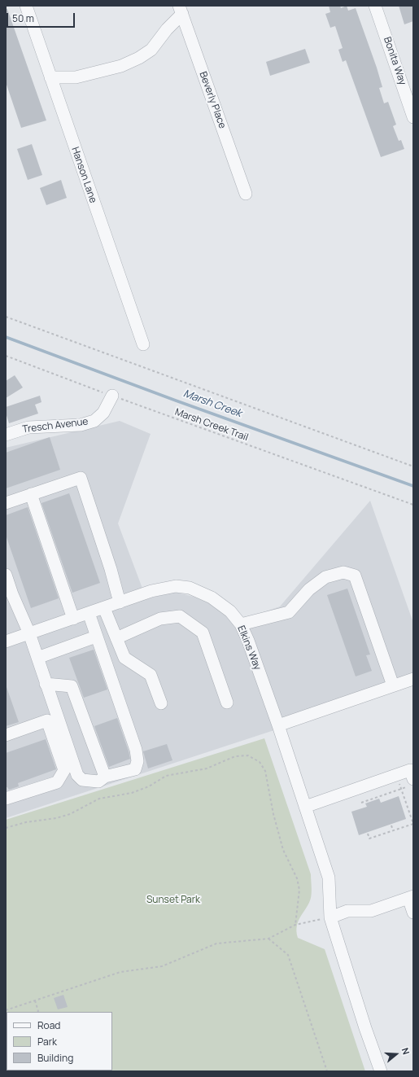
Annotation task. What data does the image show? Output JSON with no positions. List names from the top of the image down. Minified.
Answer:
{"streets":{"street":["Bonita Way","Beverly Place","Hanson Lane","Tresch Avenue","Elkins Way"],"path":["Marsh Creek Trail"]},"crossings":[["Marsh Creek Trail","Tresch Avenue"]],"water":["Marsh Creek"],"parks":["Sunset Park"],"legend":["Road","Park","Building"],"scale_bar":"50 m","north":"right"}
